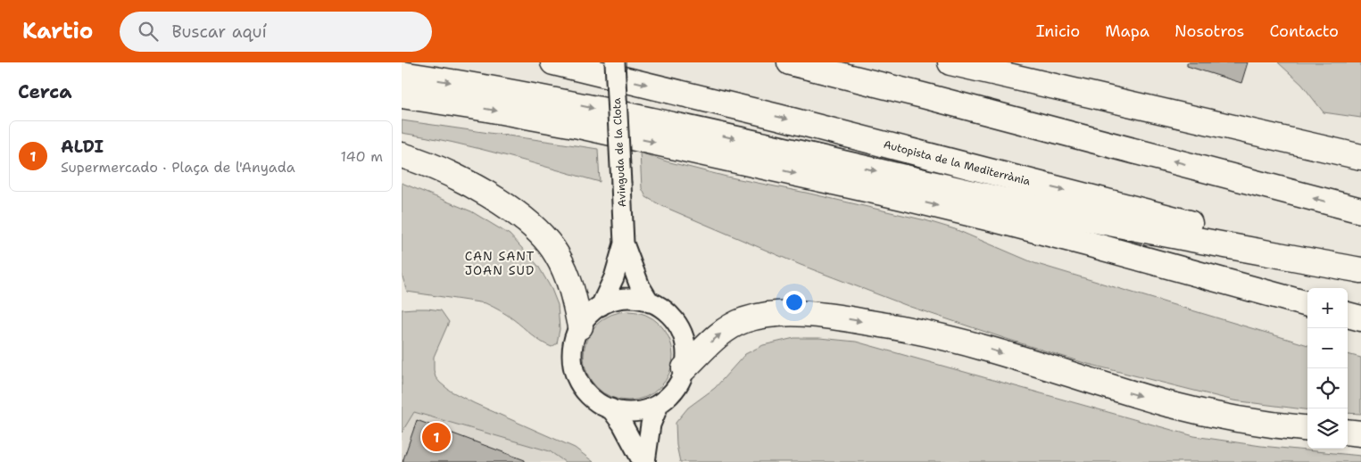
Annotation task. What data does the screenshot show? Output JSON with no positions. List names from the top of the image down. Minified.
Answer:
{"streets":{"highway":["Autopista de la Mediterrània"],"street":["Avinguda de la Clota"]},"districts":["CAN SANT JOAN SUD"],"page":{"header":"Kartio","search":"Buscar aquí","nav":["Inicio","Mapa","Nosotros","Contacto"],"heading":"Cerca","list":[{"mark":"1","name":"ALDI","note":"Supermercado · Plaça de l'Anyada","value":"140 m"}],"map_buttons":["+","−"],"pins":"1"}}
